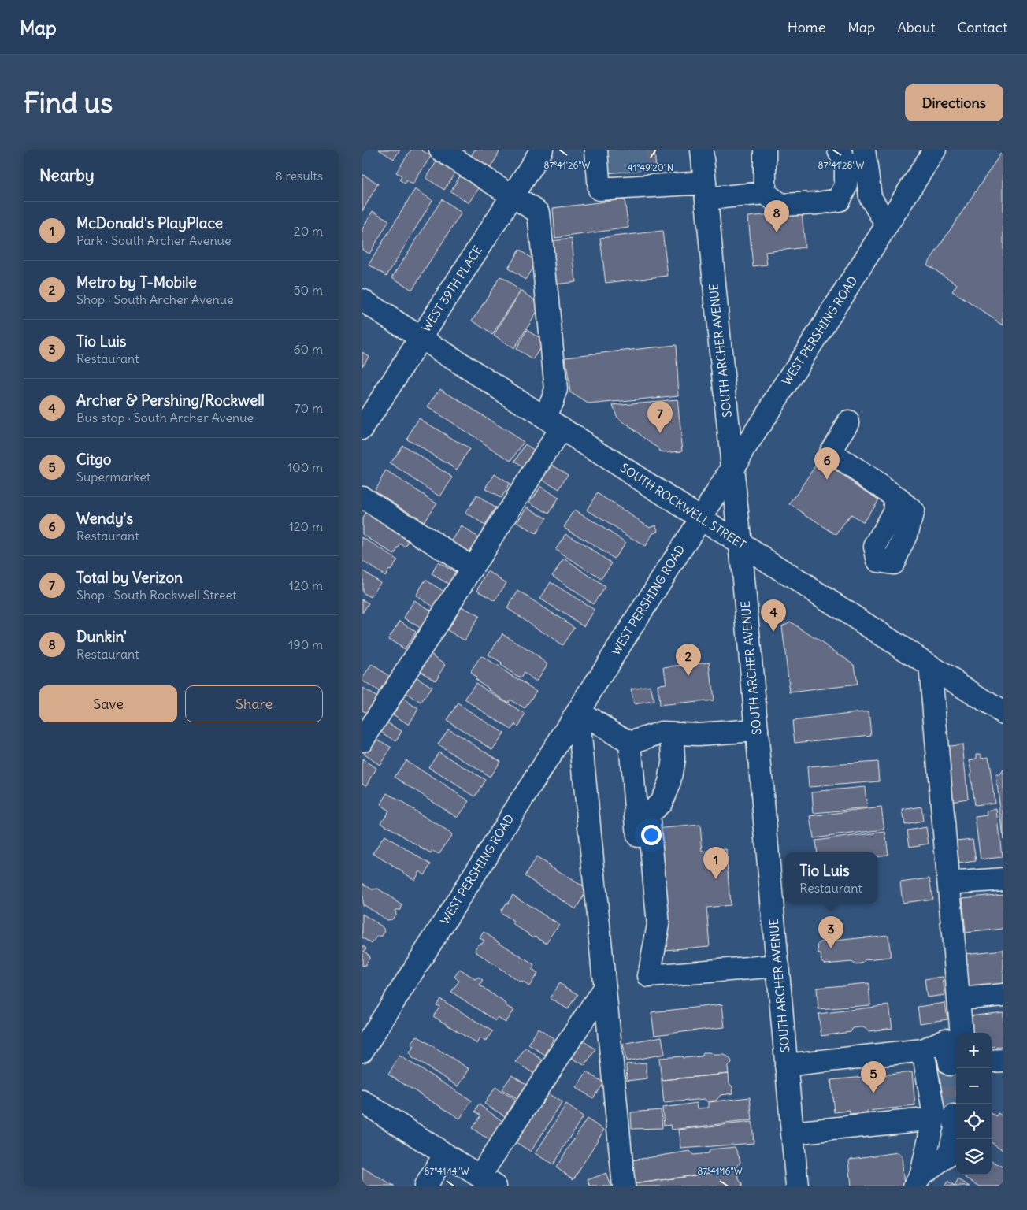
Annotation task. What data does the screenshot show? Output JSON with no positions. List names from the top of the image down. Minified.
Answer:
{"streets":{"main road":["WEST 39TH PLACE","WEST PERSHING ROAD","SOUTH ARCHER AVENUE","SOUTH ROCKWELL STREET"]},"crossings":[["WEST 39TH PLACE","SOUTH ROCKWELL STREET"],["WEST PERSHING ROAD","SOUTH ARCHER AVENUE"],["WEST PERSHING ROAD","SOUTH ROCKWELL STREET"],["SOUTH ARCHER AVENUE","SOUTH ROCKWELL STREET"]],"page":{"header":"Map","nav":["Home","Map","About","Contact"],"buttons":["Directions",["Save","Share"]],"title":"Find us","heading":["Nearby","8 results"],"pins":["8","7","6","4","2","1","3","5"],"list":[{"mark":"1","name":"McDonald's PlayPlace","note":"Park · South Archer Avenue","value":"20 m"},{"mark":"2","name":"Metro by T-Mobile","note":"Shop · South Archer Avenue","value":"50 m"},{"mark":"3","name":"Tio Luis","note":"Restaurant","value":"60 m"},{"mark":"4","name":"Archer & Pershing/Rockwell","note":"Bus stop · South Archer Avenue","value":"70 m"},{"mark":"5","name":"Citgo","note":"Supermarket","value":"100 m"},{"mark":"6","name":"Wendy's","note":"Restaurant","value":"120 m"},{"mark":"7","name":"Total by Verizon","note":"Shop · South Rockwell Street","value":"120 m"},{"mark":"8","name":"Dunkin'","note":"Restaurant","value":"190 m"}],"popup":["Tio Luis","Restaurant"],"map_buttons":["+","−"]},"coordinates":["87°41'26\"W","87°41'28\"W","41°49'20\"N","87°41'14\"W","87°41'16\"W"]}
